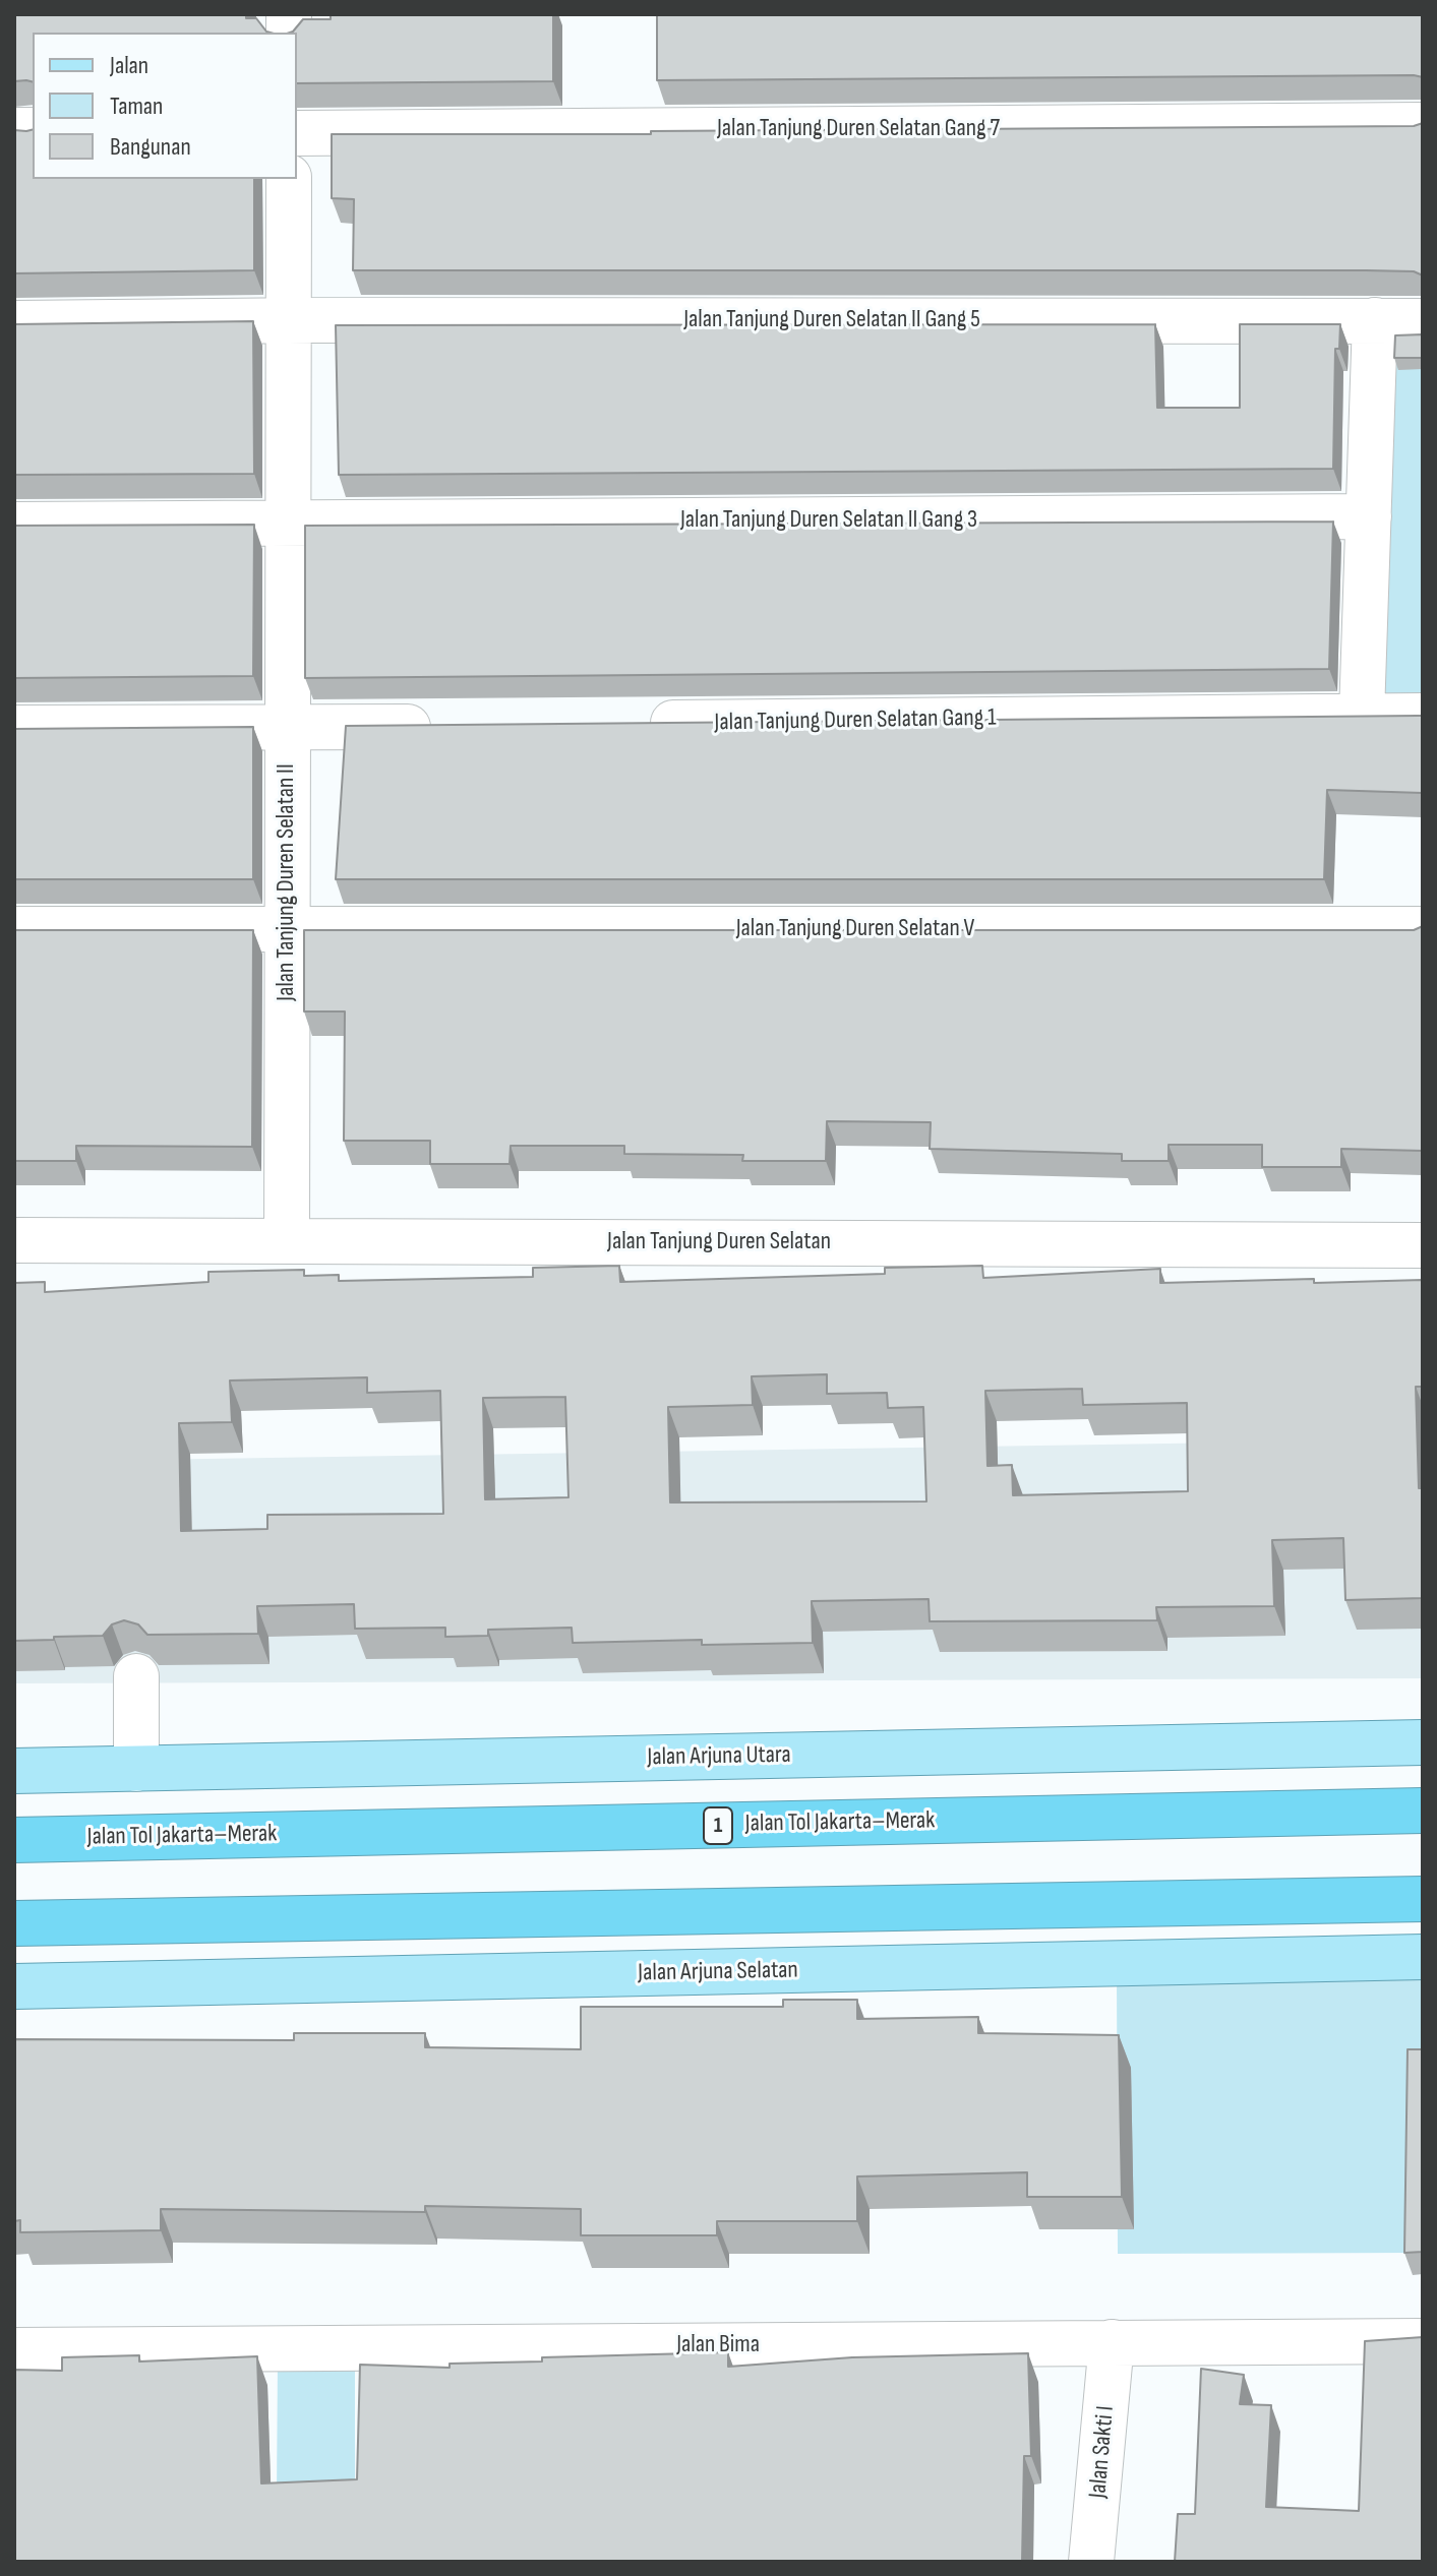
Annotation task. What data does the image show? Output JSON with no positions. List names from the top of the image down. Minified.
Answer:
{"streets":{"highway":["Jalan Tol Jakarta–Merak","1"],"main road":["Jalan Arjuna Utara","Jalan Arjuna Selatan"],"street":["Jalan Tanjung Duren Selatan Gang 7","Jalan Tanjung Duren Selatan II Gang 5","Jalan Tanjung Duren Selatan II Gang 3","Jalan Tanjung Duren Selatan Gang 1","Jalan Tanjung Duren Selatan II","Jalan Tanjung Duren Selatan V","Jalan Tanjung Duren Selatan","Jalan Bima","Jalan Sakti I"]},"crossings":[["Jalan Tanjung Duren Selatan II Gang 5","Jalan Tanjung Duren Selatan II"],["Jalan Tanjung Duren Selatan II Gang 3","Jalan Tanjung Duren Selatan II"],["Jalan Tanjung Duren Selatan II","Jalan Tanjung Duren Selatan V"],["Jalan Tanjung Duren Selatan II","Jalan Tanjung Duren Selatan"],["Jalan Bima","Jalan Sakti I"]],"legend":["Jalan","Taman","Bangunan"]}
